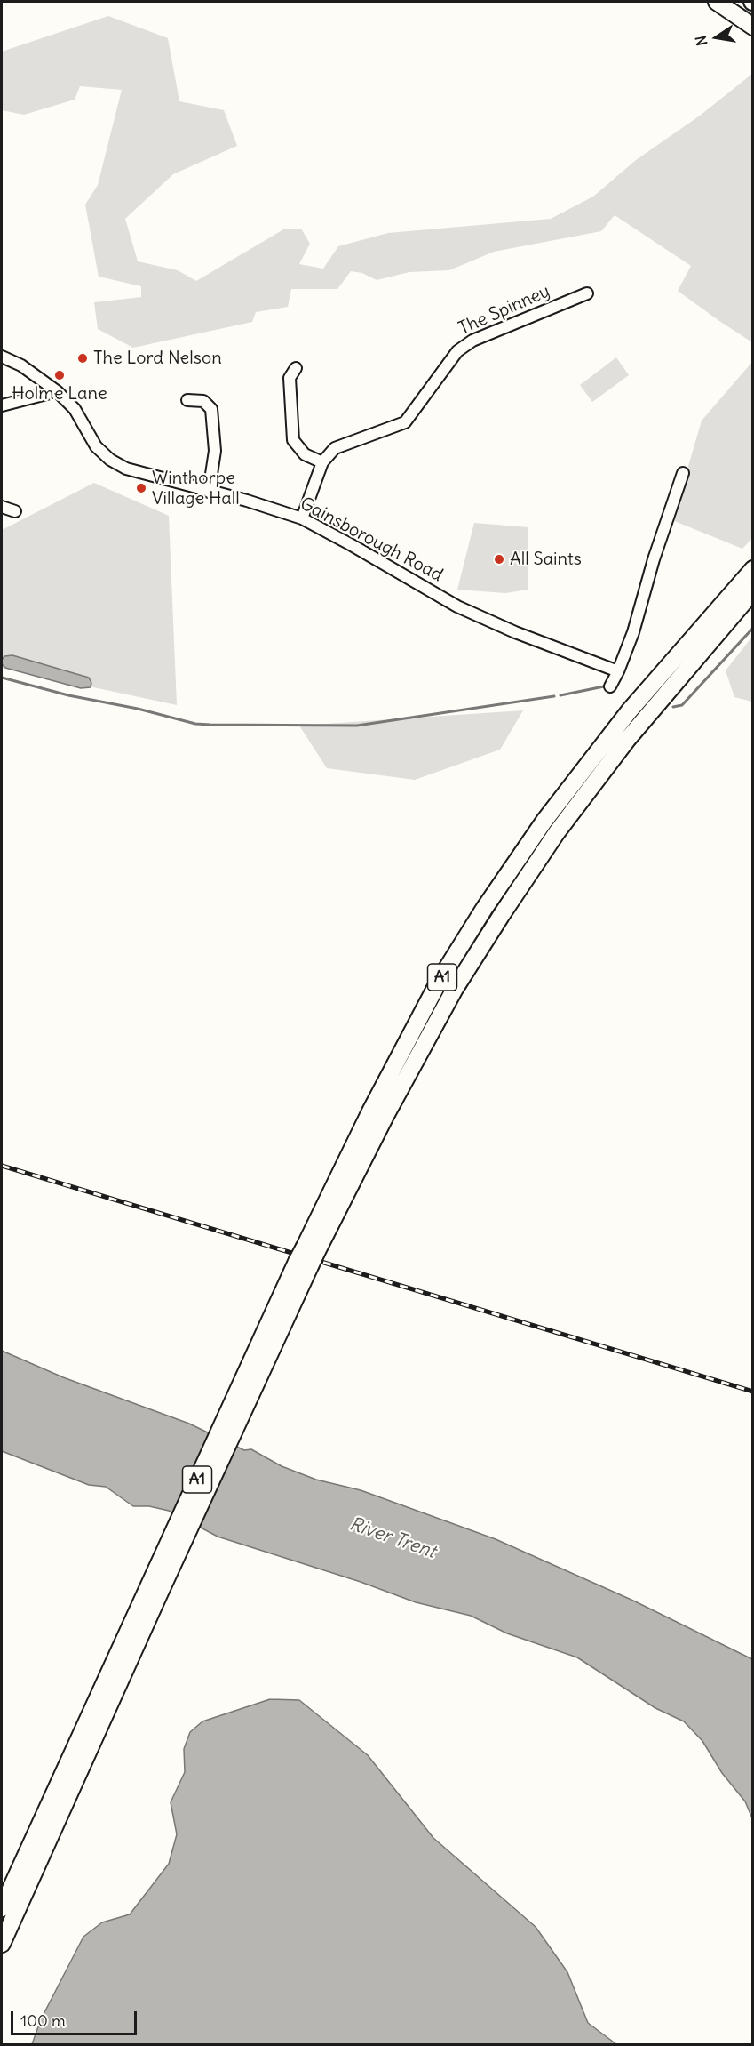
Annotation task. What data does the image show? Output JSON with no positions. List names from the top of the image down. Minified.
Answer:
{"streets":{"highway":["A1"],"street":["The Spinney","Gainsborough Road"]},"crossings":[["The Spinney","Gainsborough Road"]],"water":["River Trent"],"places":["The Lord Nelson","Holme Lane","Winthorpe Village Hall","All Saints"],"scale_bar":"100 m","north":"left"}
